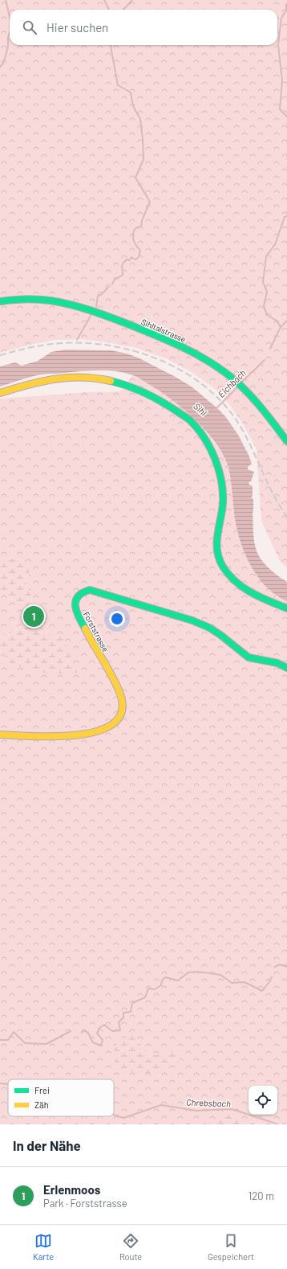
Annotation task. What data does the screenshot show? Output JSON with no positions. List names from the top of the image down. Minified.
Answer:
{"streets":{"street":["Sihltalstrasse","Forststrasse"]},"water":["Eichbach","Sihl","Chrebsbach"],"legend":["Frei","Zäh"],"page":{"search":"Hier suchen","pins":"1","heading":"In der Nähe","list":[{"mark":"1","name":"Erlenmoos","note":"Park · Forststrasse","value":"120 m"}],"nav":["Karte","Route","Gespeichert"]}}
